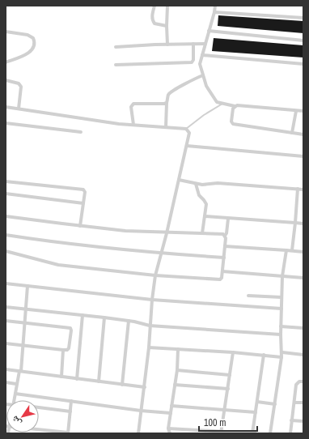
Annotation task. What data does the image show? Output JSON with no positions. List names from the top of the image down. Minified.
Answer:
{"scale_bar":"100 m","north":"bottom left"}
